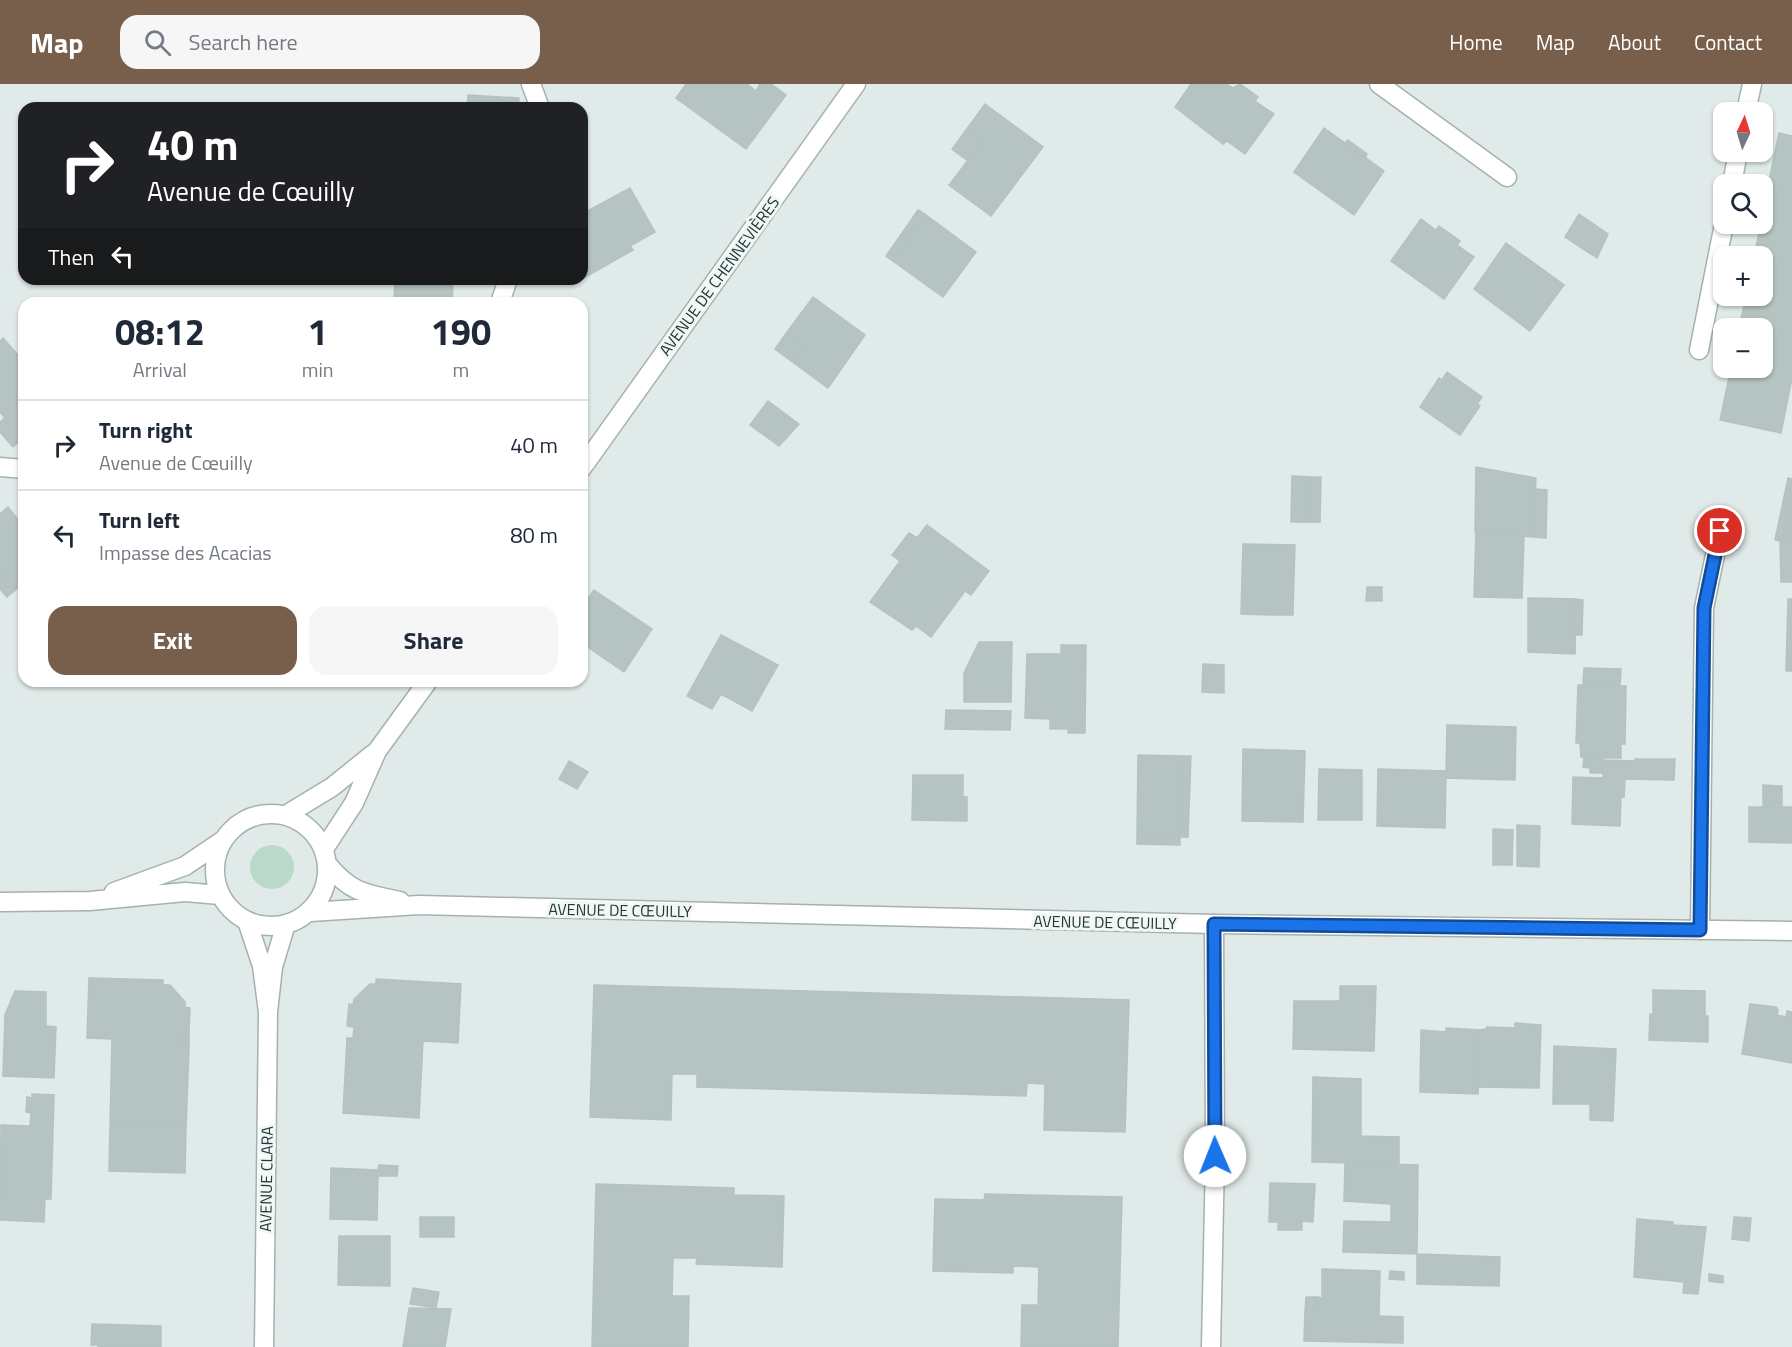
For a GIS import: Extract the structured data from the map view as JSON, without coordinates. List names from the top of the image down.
{
  "streets": {
    "street": ["AVENUE DE CHENNEVIÈRES", "AVENUE DE CŒUILLY", "AVENUE CLARA"]
  },
  "crossings": [
    ["AVENUE DE CŒUILLY", "AVENUE CLARA"]
  ],
  "north": "top",
  "page": {
    "header": "Map",
    "search": "Search here",
    "nav": [
      "Home",
      "Map",
      "About",
      "Contact"
    ],
    "map_buttons": ["+", "−"],
    "turn": ["40 m", "Avenue de Cœuilly"],
    "then": "Then",
    "eta": [
      "08:12",
      "Arrival",
      "1",
      "min",
      "190",
      "m"
    ],
    "list": [
      {
        "name": "Turn right",
        "note": "Avenue de Cœuilly",
        "value": "40 m"
      },
      {
        "name": "Turn left",
        "note": "Impasse des Acacias",
        "value": "80 m"
      }
    ],
    "buttons": ["Exit", "Share"]
  }
}
